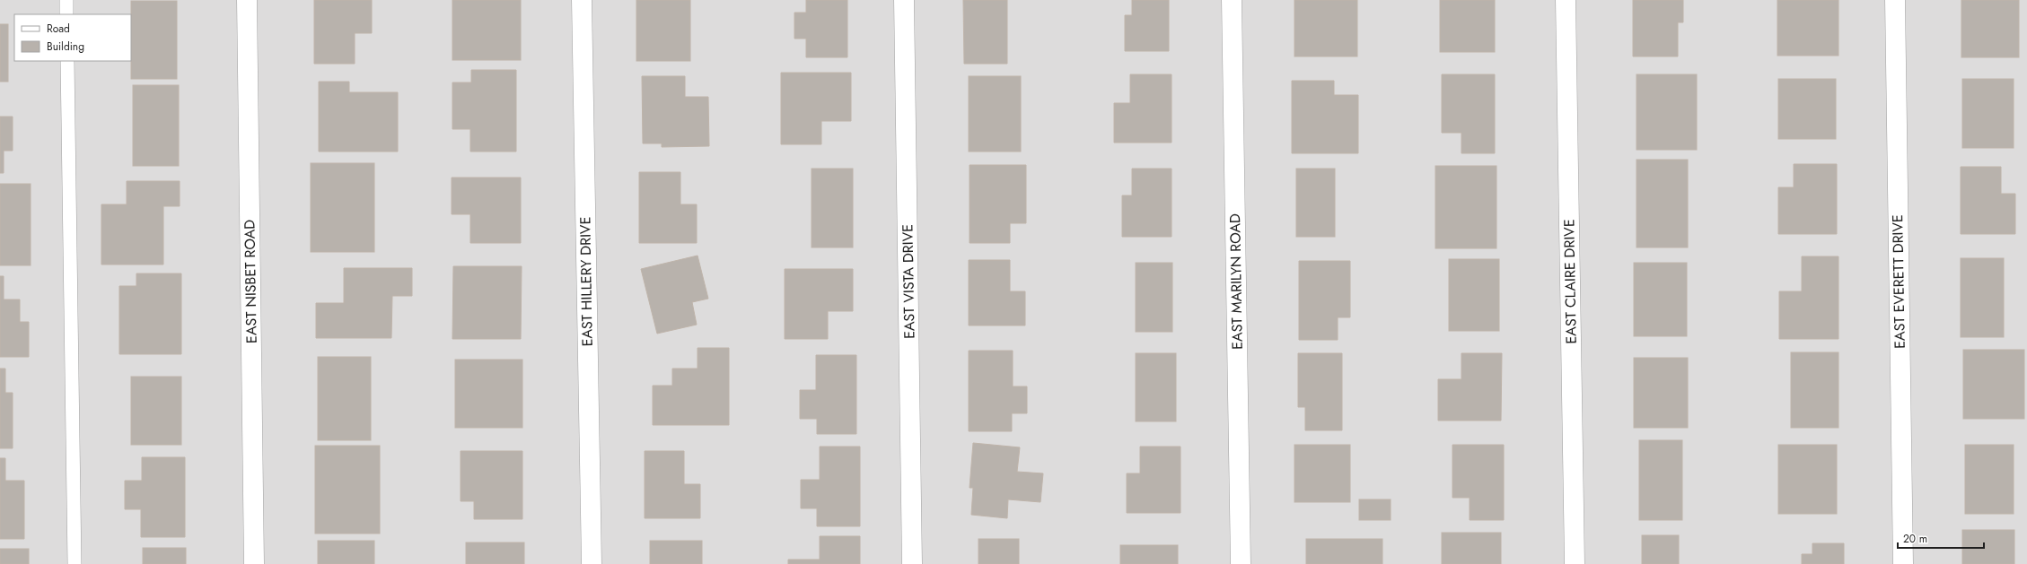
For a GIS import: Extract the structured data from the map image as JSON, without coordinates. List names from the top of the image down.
{
  "streets": {
    "street": [
      "EAST NISBET ROAD",
      "EAST HILLERY DRIVE",
      "EAST VISTA DRIVE",
      "EAST MARILYN ROAD",
      "EAST CLAIRE DRIVE",
      "EAST EVERETT DRIVE"
    ]
  },
  "legend": ["Road", "Building"],
  "scale_bar": "20 m"
}
